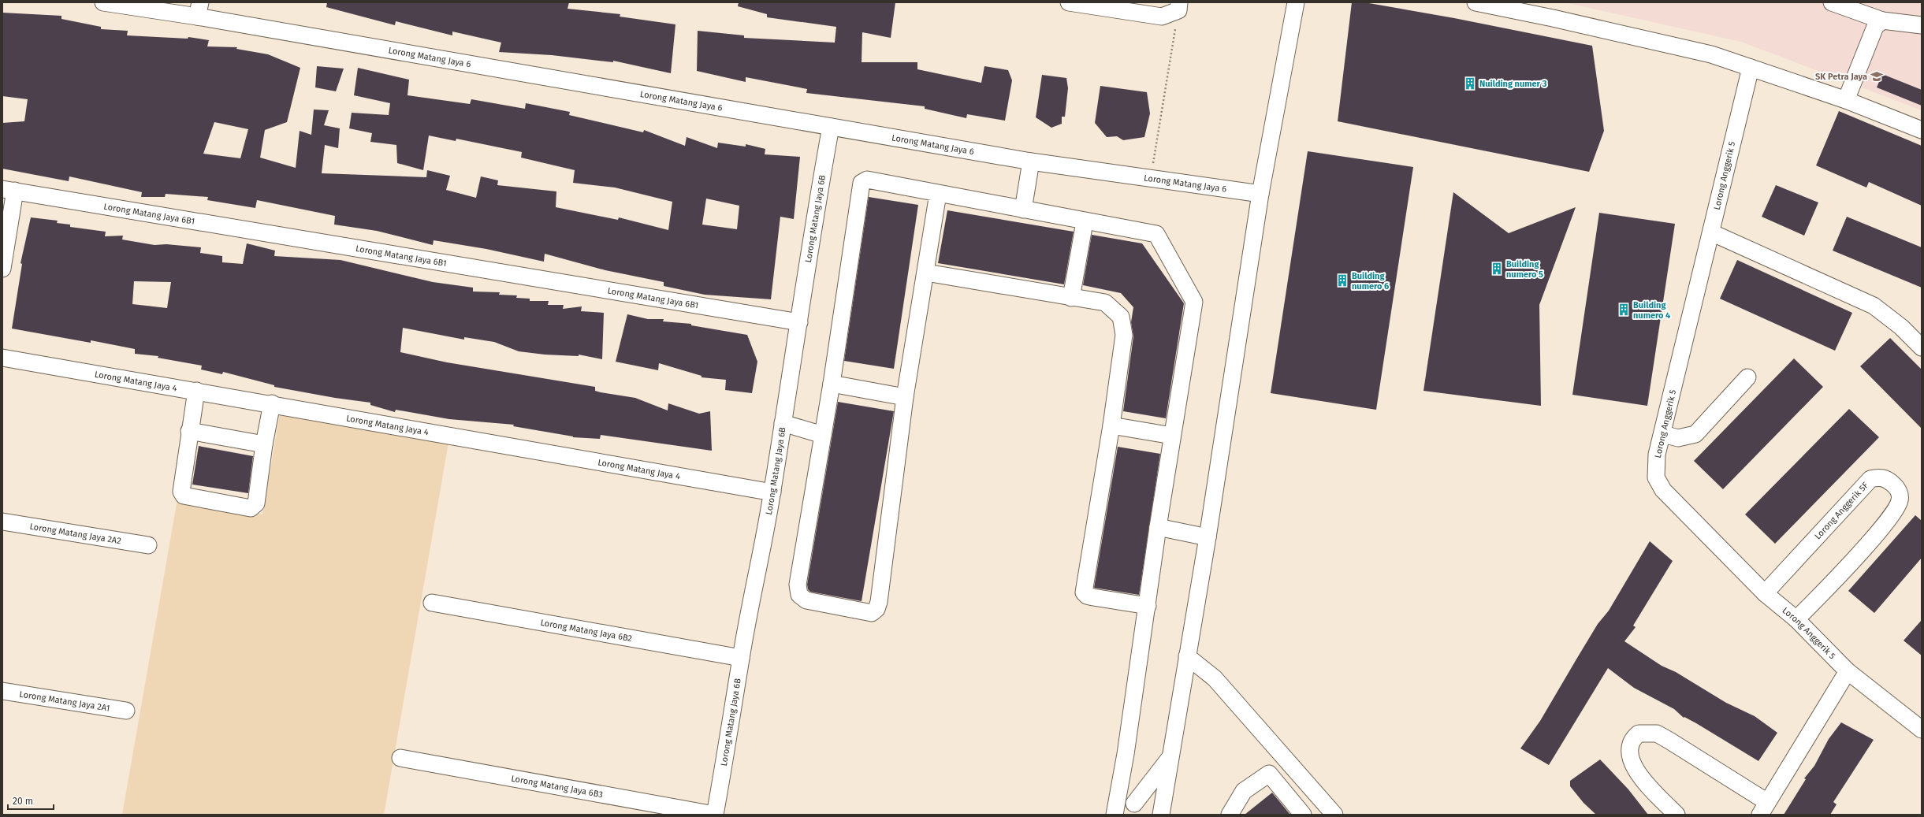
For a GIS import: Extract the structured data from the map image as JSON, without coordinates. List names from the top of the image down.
{
  "streets": {
    "street": [
      "Lorong Matang Jaya 6",
      "Lorong Anggerik 5",
      "Lorong Matang Jaya 6B1",
      "Lorong Matang Jaya 6B",
      "Lorong Matang Jaya 4",
      "Lorong Anggerik 5F",
      "Lorong Matang Jaya 2A2",
      "Lorong Matang Jaya 6B2",
      "Lorong Matang Jaya 2A1",
      "Lorong Matang Jaya 6B3"
    ]
  },
  "crossings": [
    ["Lorong Matang Jaya 6", "Lorong Matang Jaya 6B"],
    ["Lorong Anggerik 5", "Lorong Anggerik 5F"],
    ["Lorong Matang Jaya 6B1", "Lorong Matang Jaya 6B"],
    ["Lorong Matang Jaya 6B", "Lorong Matang Jaya 4"],
    ["Lorong Matang Jaya 6B", "Lorong Matang Jaya 6B2"],
    ["Lorong Matang Jaya 6B", "Lorong Matang Jaya 6B3"]
  ],
  "places": {
    "school or university": ["SK Petra Jaya"],
    "building": [
      "Nuilding numer 3",
      "Building numero 5",
      "Building numero 6",
      "Building numero 4"
    ]
  },
  "scale_bar": "20 m"
}
